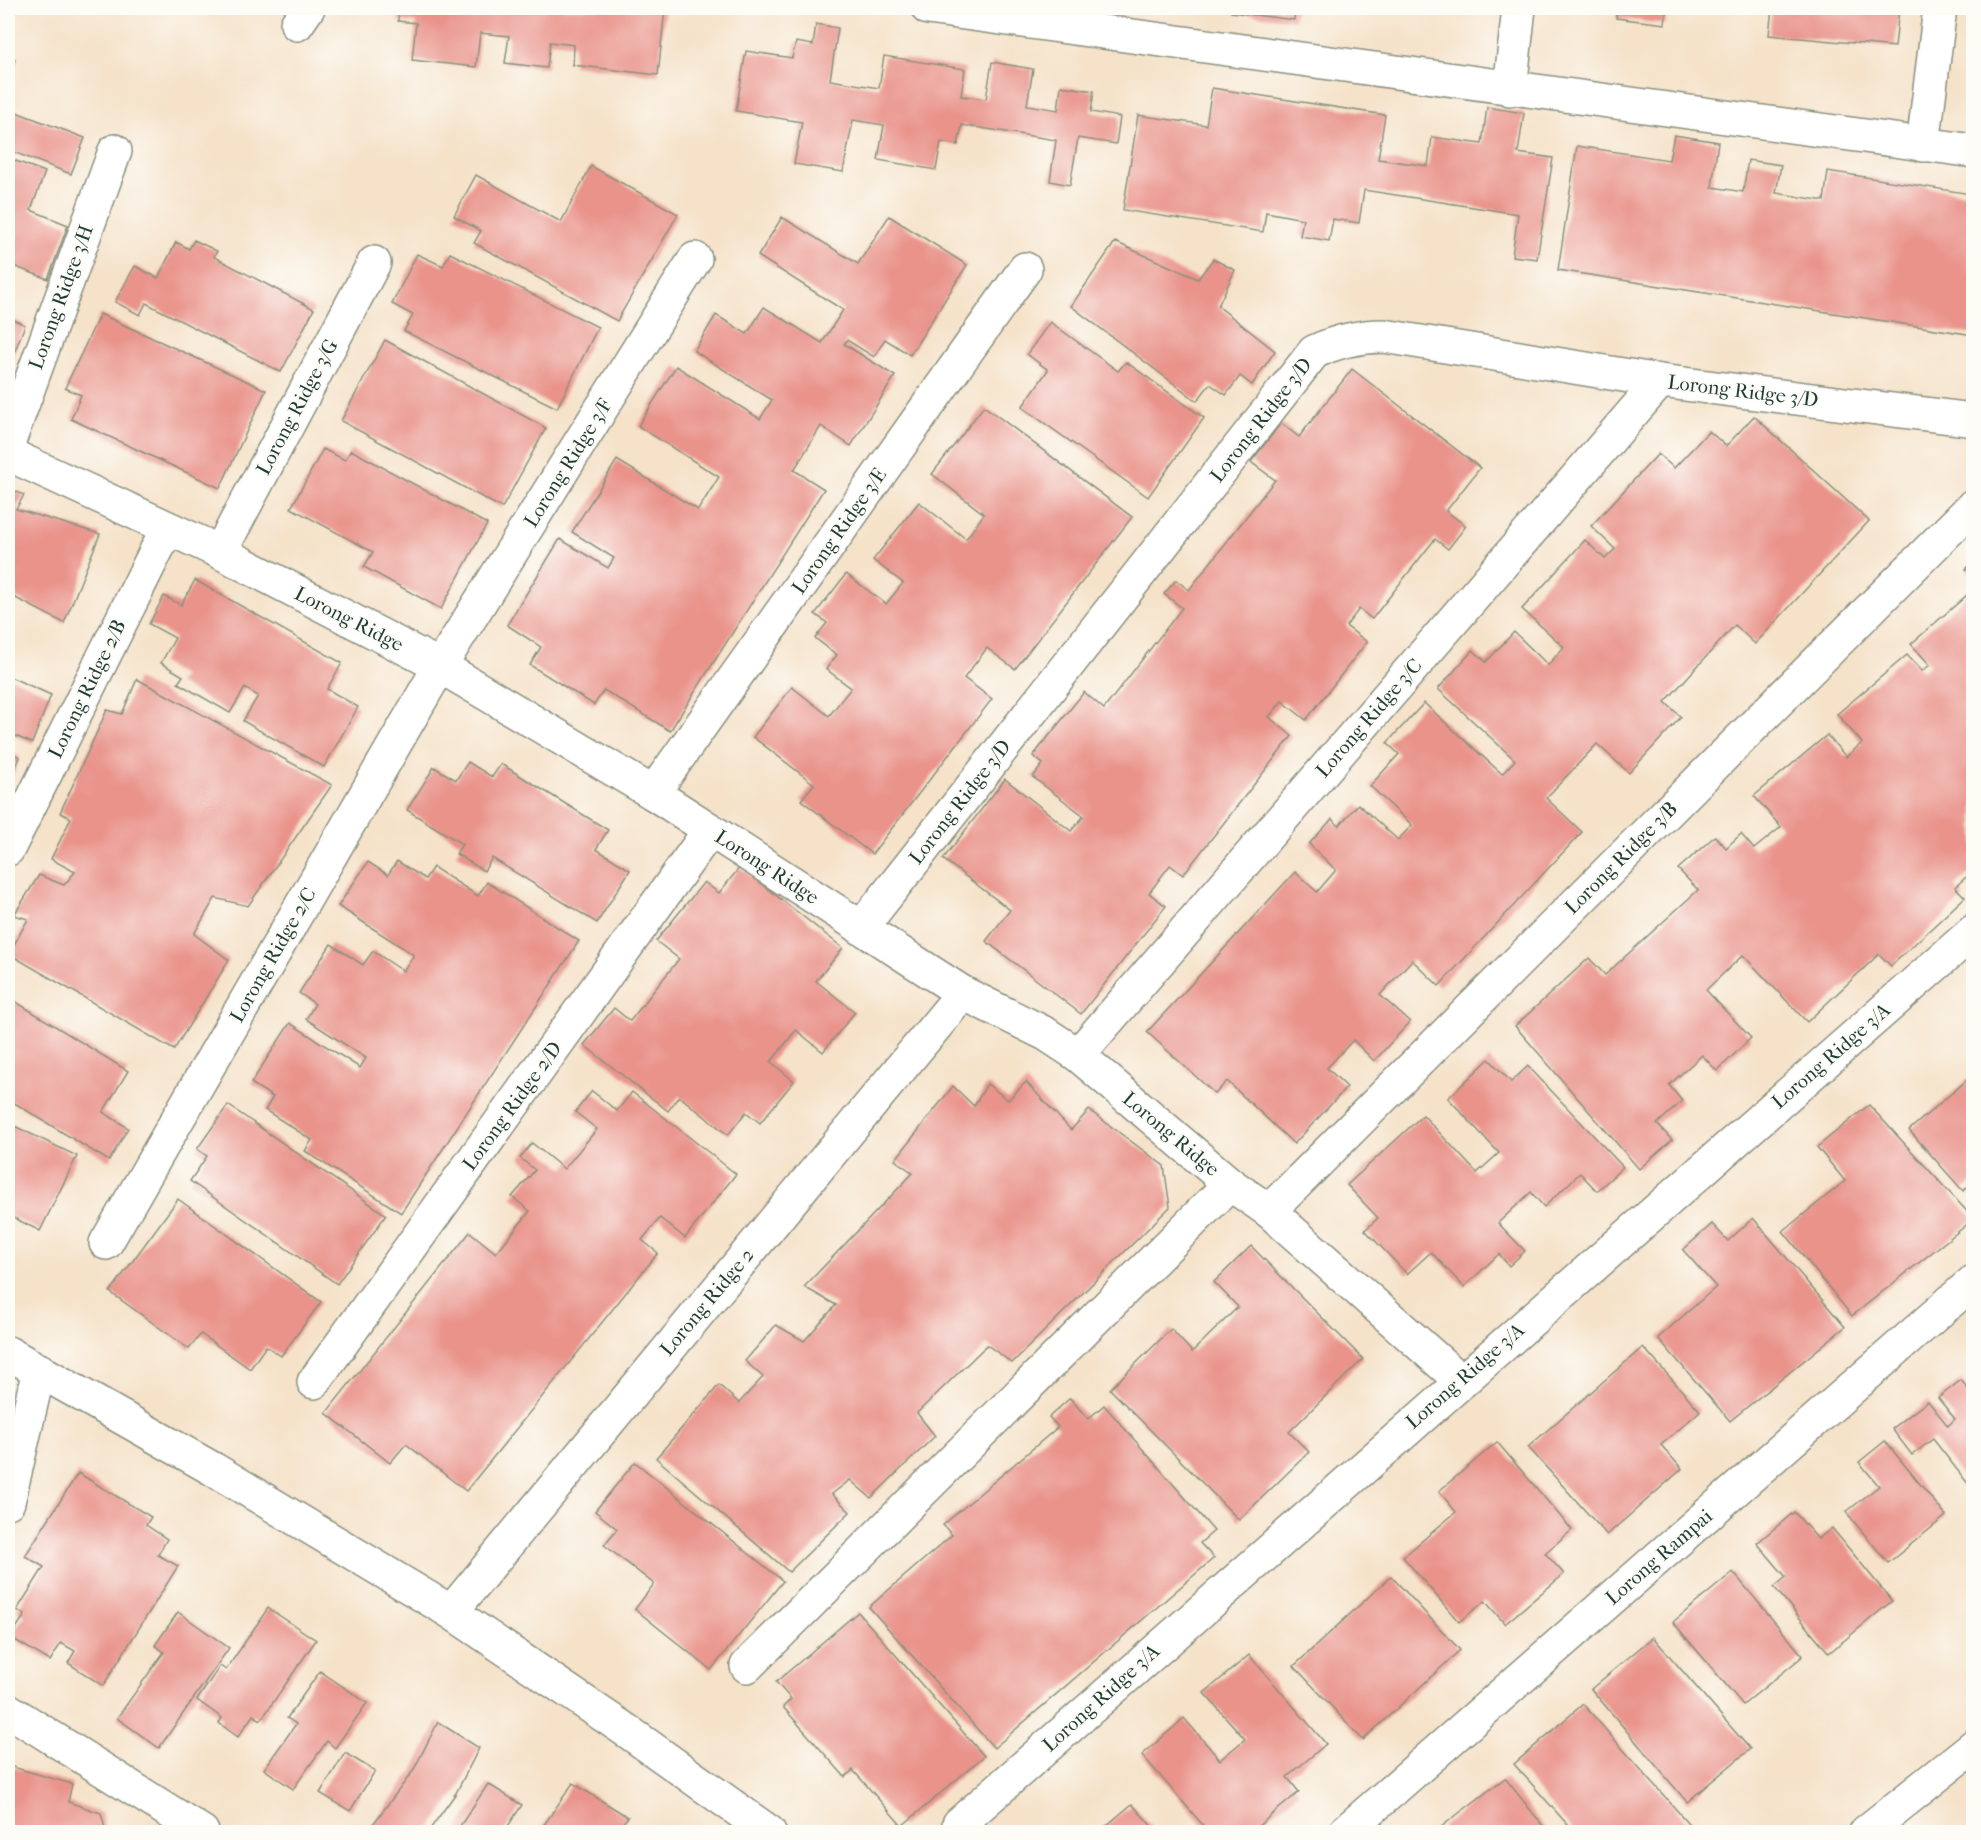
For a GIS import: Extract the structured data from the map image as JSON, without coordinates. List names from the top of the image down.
{
  "streets": {
    "main road": [
      "Lorong Ridge 3/H",
      "Lorong Ridge 3/D",
      "Lorong Ridge 3/G",
      "Lorong Ridge 3/F",
      "Lorong Ridge 3/E",
      "Lorong Ridge",
      "Lorong Ridge 2/B",
      "Lorong Ridge 3/C",
      "Lorong Ridge 3/B",
      "Lorong Ridge 2/C",
      "Lorong Ridge 3/A",
      "Lorong Ridge 2/D",
      "Lorong Ridge 2",
      "Lorong Rampai"
    ]
  },
  "crossings": [
    ["Lorong Ridge 3/D", "Lorong Ridge"],
    ["Lorong Ridge 3/D", "Lorong Ridge 3/C"],
    ["Lorong Ridge 3/G", "Lorong Ridge"],
    ["Lorong Ridge 3/F", "Lorong Ridge"],
    ["Lorong Ridge 3/F", "Lorong Ridge 2/C"],
    ["Lorong Ridge 3/E", "Lorong Ridge"],
    ["Lorong Ridge", "Lorong Ridge 2/B"],
    ["Lorong Ridge", "Lorong Ridge 3/C"],
    ["Lorong Ridge", "Lorong Ridge 3/B"],
    ["Lorong Ridge", "Lorong Ridge 2/C"],
    ["Lorong Ridge", "Lorong Ridge 3/A"],
    ["Lorong Ridge", "Lorong Ridge 2/D"],
    ["Lorong Ridge", "Lorong Ridge 2"]
  ]
}
